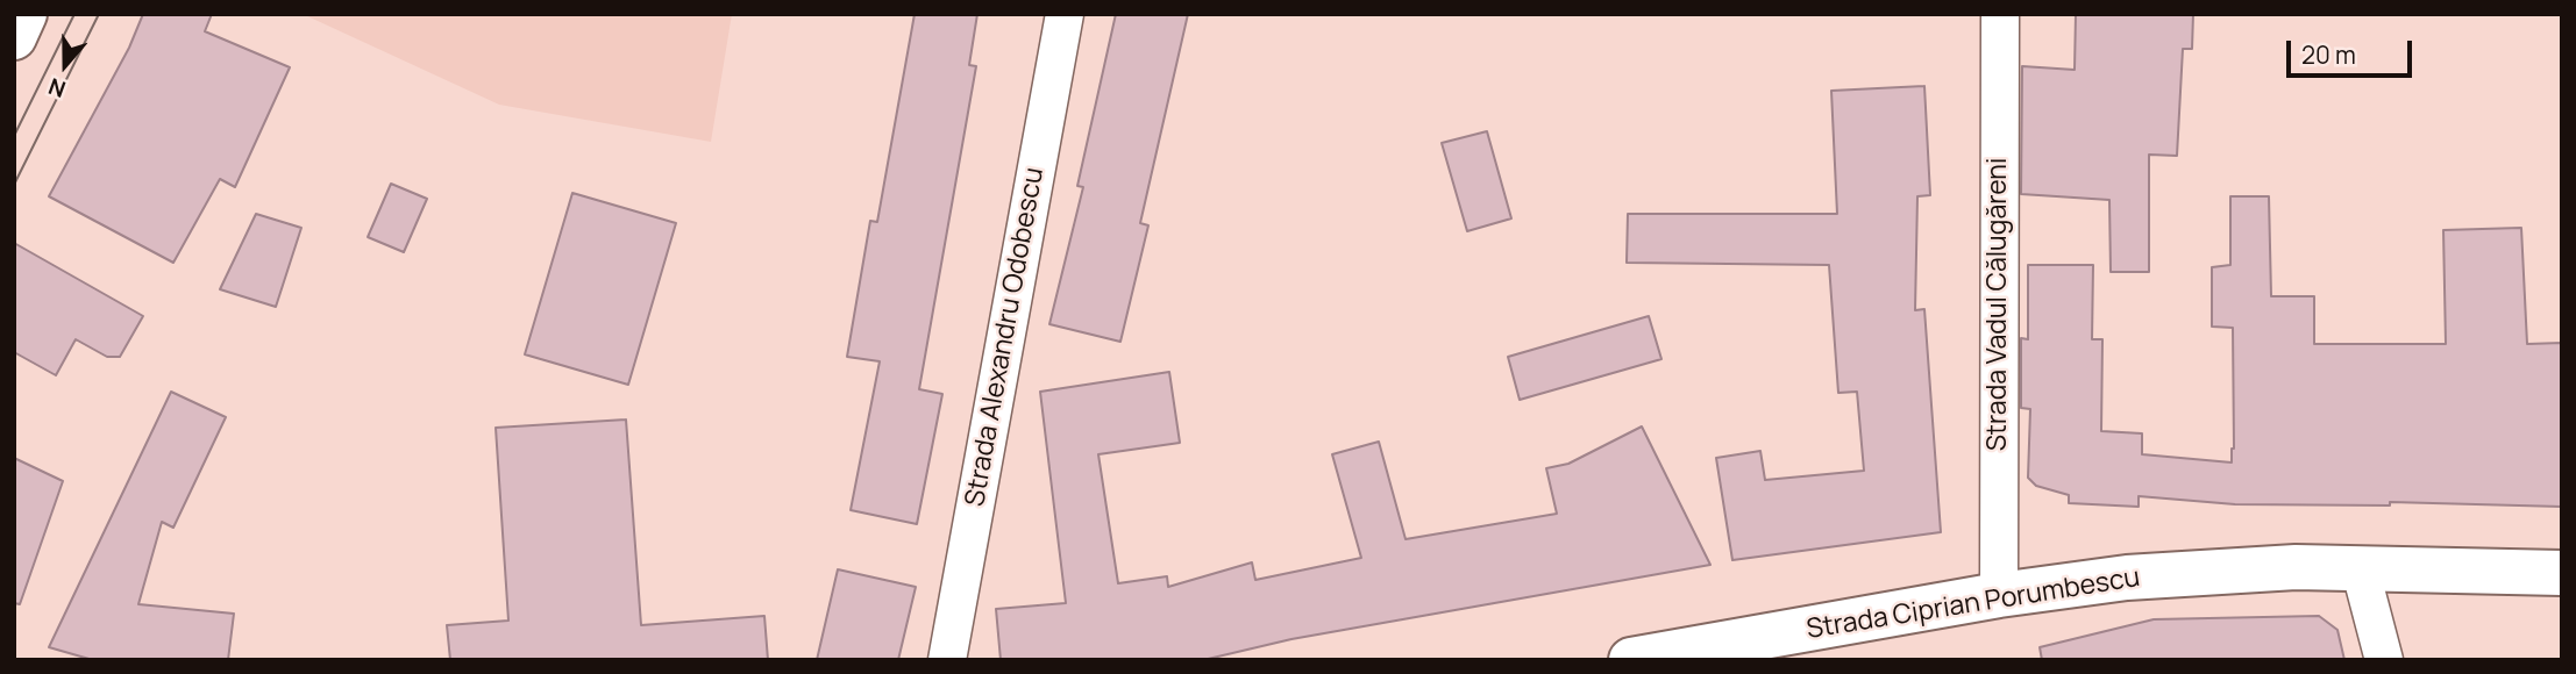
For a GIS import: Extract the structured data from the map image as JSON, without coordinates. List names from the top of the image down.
{
  "streets": {
    "street": ["Strada Vadul Călugăreni", "Strada Alexandru Odobescu", "Strada Ciprian Porumbescu"]
  },
  "crossings": [
    ["Strada Vadul Călugăreni", "Strada Ciprian Porumbescu"]
  ],
  "scale_bar": "20 m",
  "north": "bottom"
}
